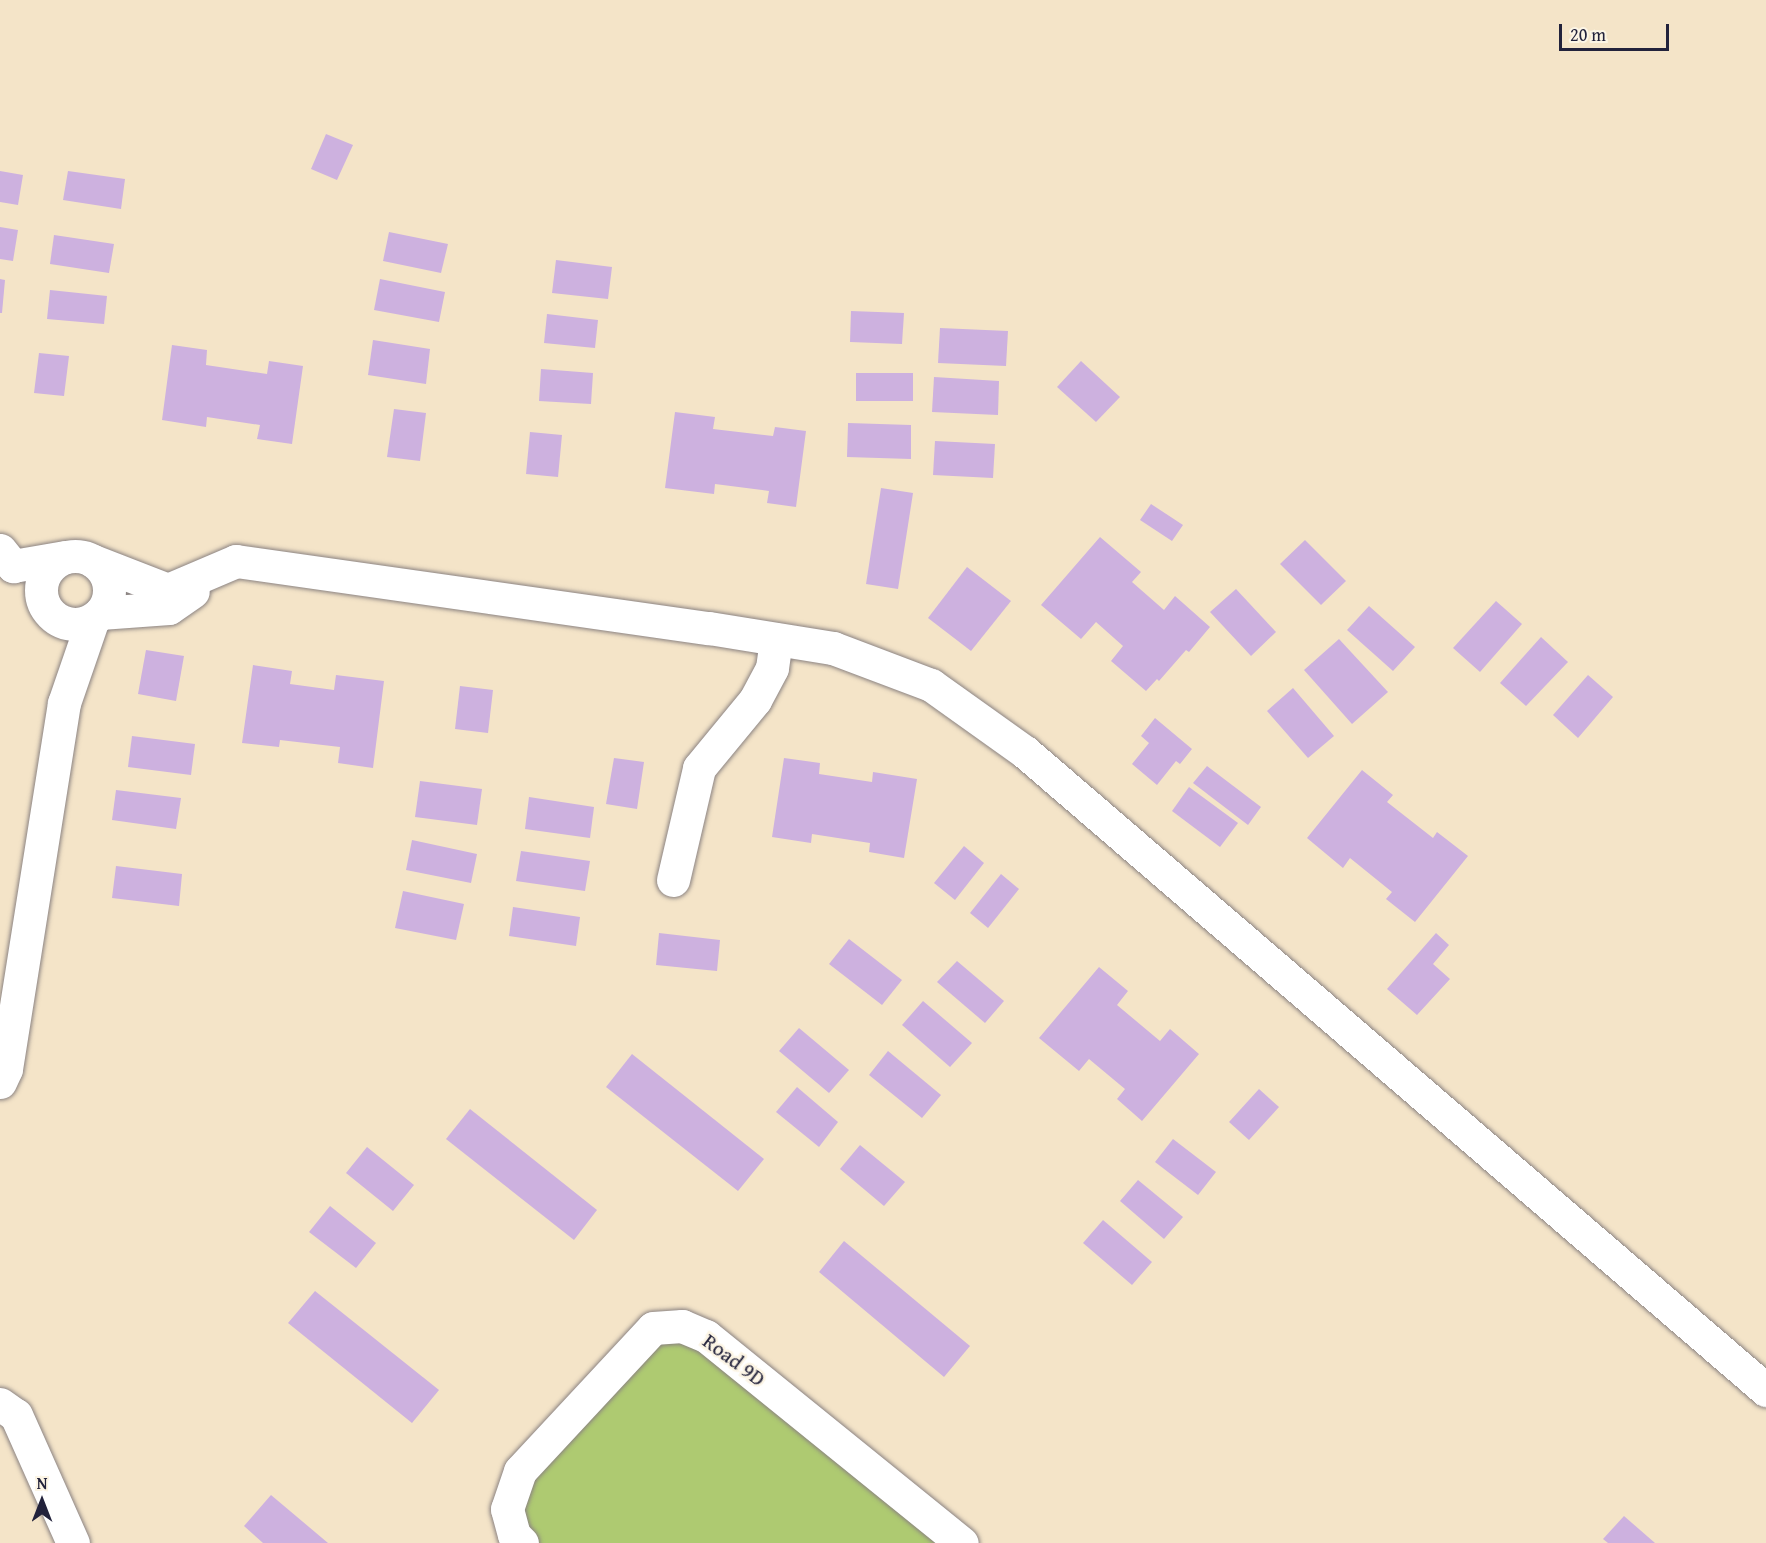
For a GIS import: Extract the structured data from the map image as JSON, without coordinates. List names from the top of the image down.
{
  "streets": {
    "street": ["Road 9D"]
  },
  "scale_bar": "20 m",
  "north": "top"
}
